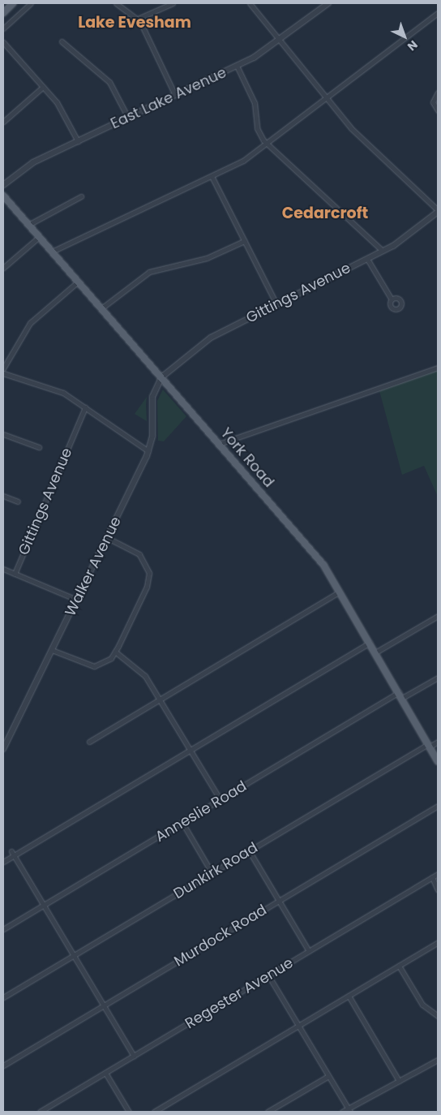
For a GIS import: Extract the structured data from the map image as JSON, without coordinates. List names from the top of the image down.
{
  "streets": {
    "main road": ["York Road"],
    "street": [
      "East Lake Avenue",
      "Gittings Avenue",
      "Walker Avenue",
      "Anneslie Road",
      "Dunkirk Road",
      "Murdock Road",
      "Regester Avenue"
    ]
  },
  "crossings": [
    ["Gittings Avenue", "York Road"],
    ["Gittings Avenue", "Walker Avenue"],
    ["York Road", "Walker Avenue"],
    ["York Road", "Anneslie Road"],
    ["York Road", "Dunkirk Road"]
  ],
  "districts": ["Lake Evesham", "Cedarcroft"],
  "north": "bottom right"
}
